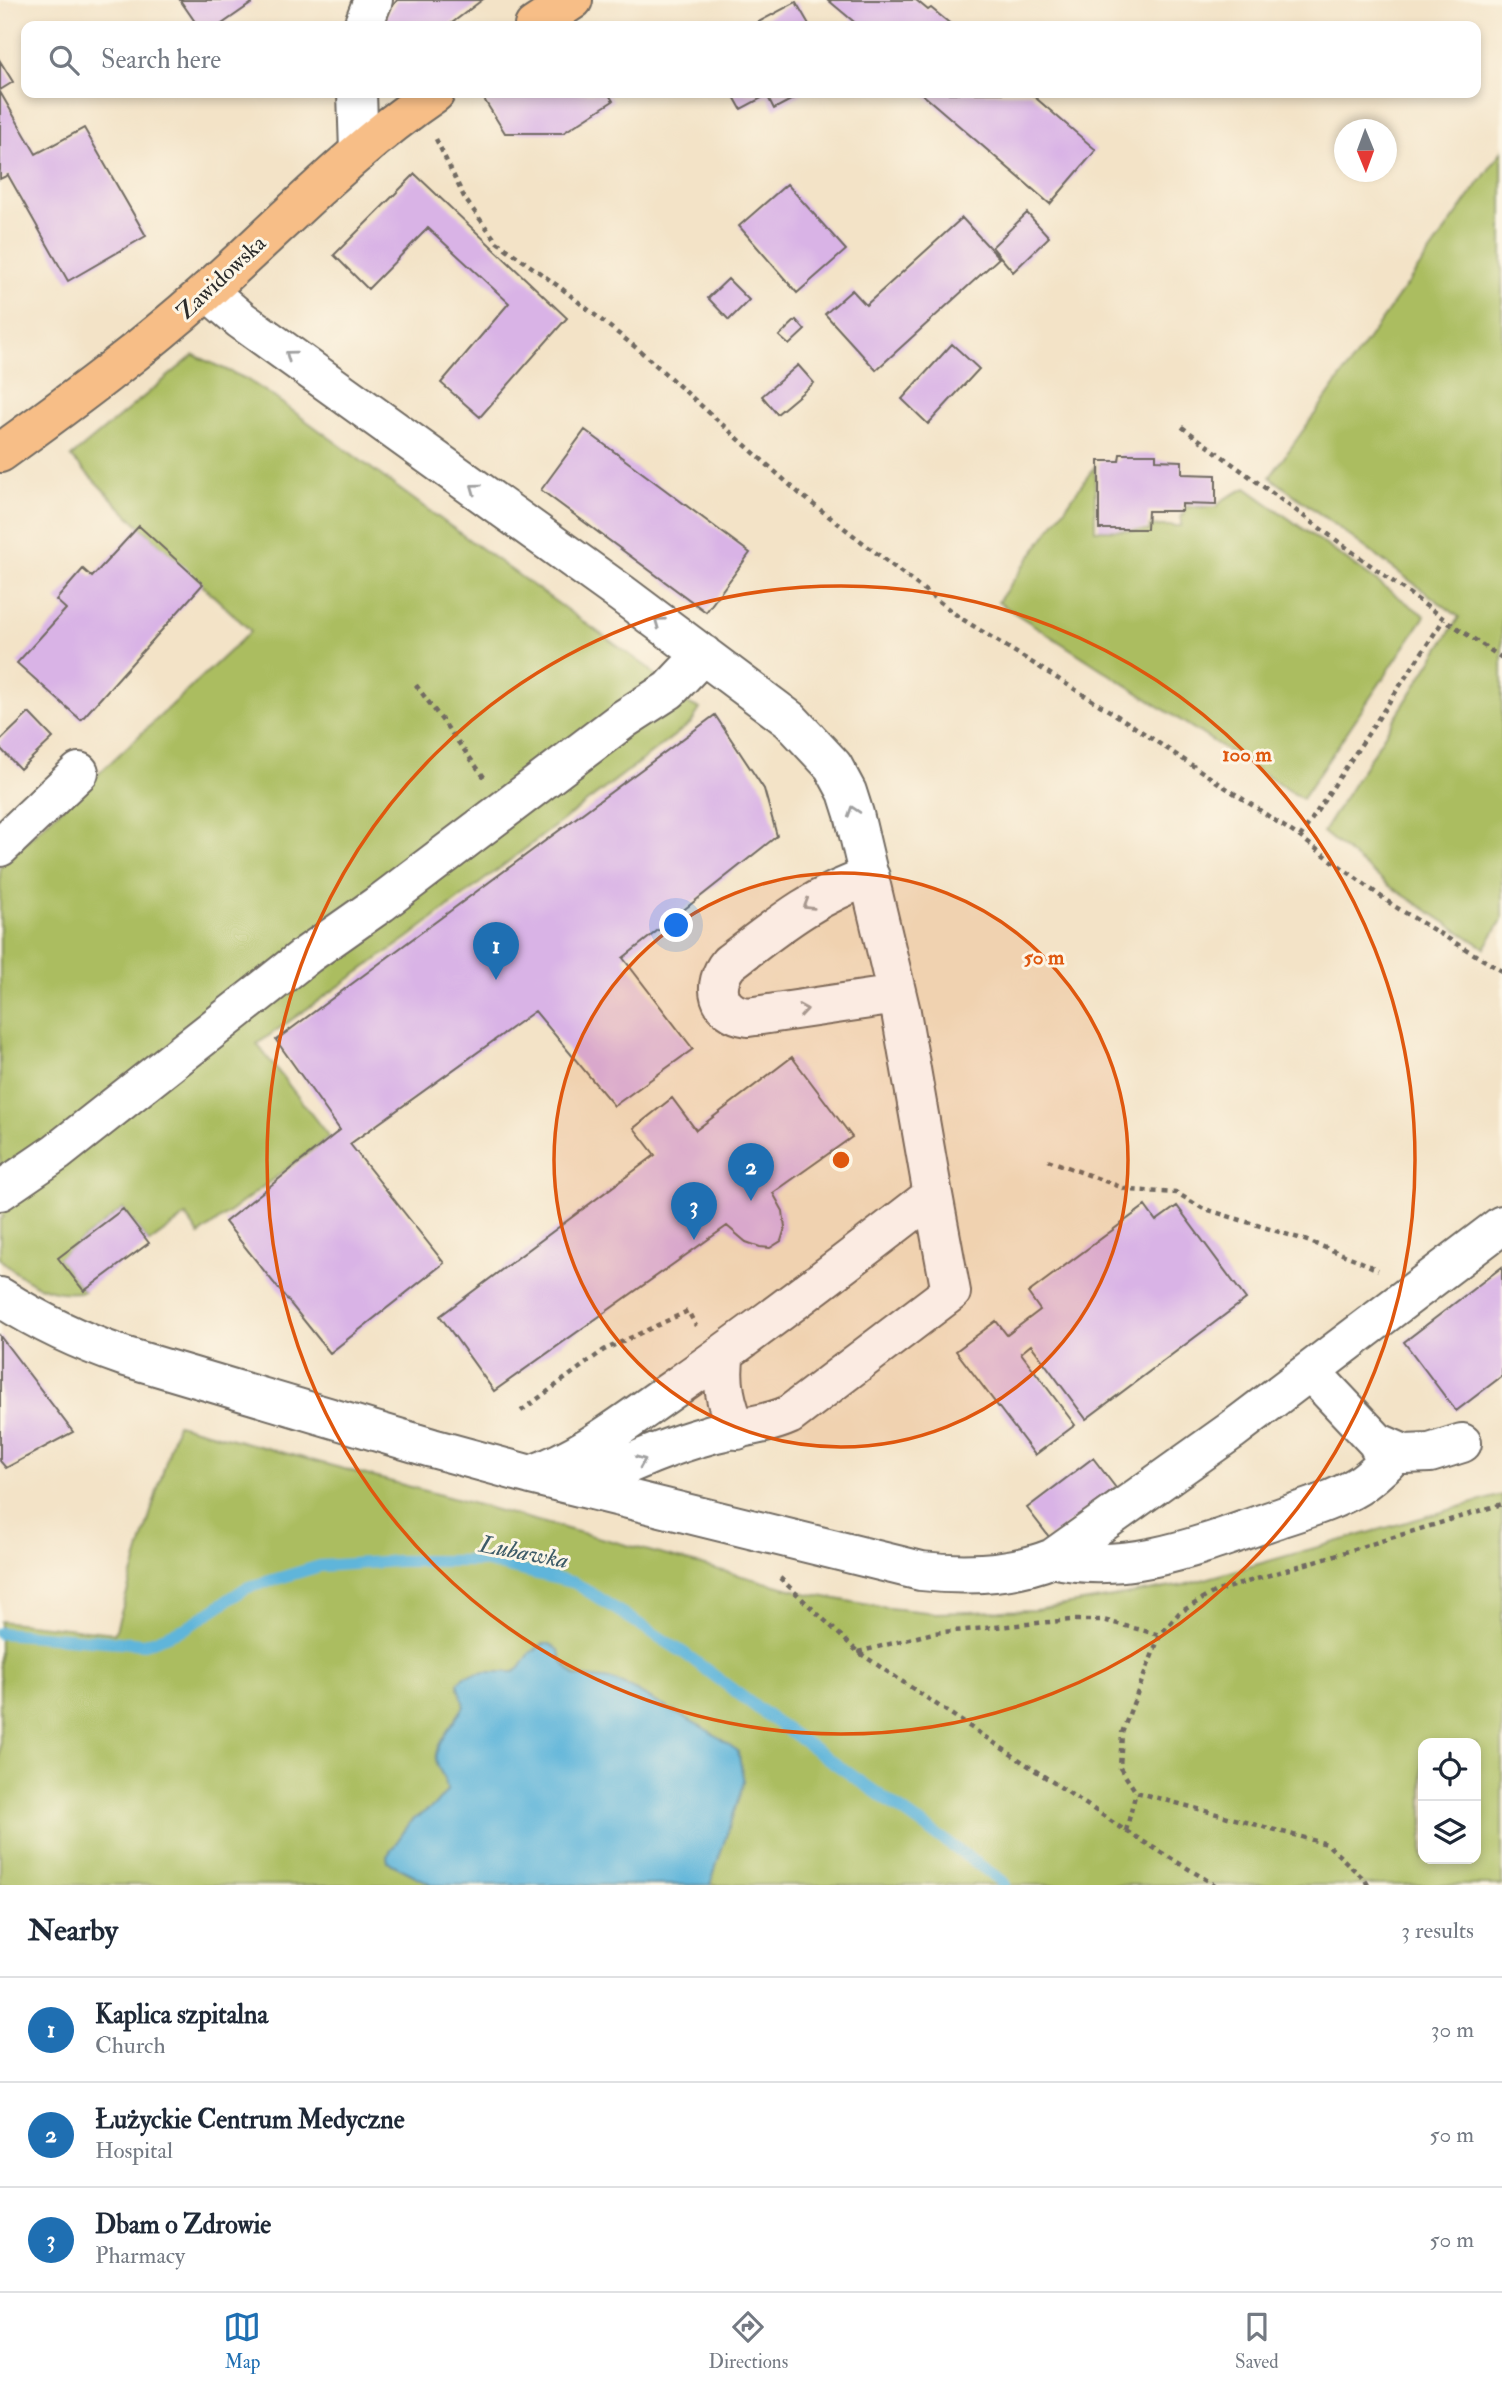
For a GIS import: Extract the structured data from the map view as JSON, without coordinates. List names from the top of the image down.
{
  "streets": {
    "main road": ["Zawidowska"]
  },
  "water": ["Lubawka"],
  "north": "bottom",
  "page": {
    "search": "Search here",
    "pins": ["1", "2", "3"],
    "heading": ["Nearby", "3 results"],
    "list": [
      {
        "mark": "1",
        "name": "Kaplica szpitalna",
        "note": "Church",
        "value": "30 m"
      },
      {
        "mark": "2",
        "name": "Łużyckie Centrum Medyczne",
        "note": "Hospital",
        "value": "50 m"
      },
      {
        "mark": "3",
        "name": "Dbam o Zdrowie",
        "note": "Pharmacy",
        "value": "50 m"
      }
    ],
    "nav": ["Map", "Directions", "Saved"]
  },
  "rings": ["100 m", "50 m"]
}
